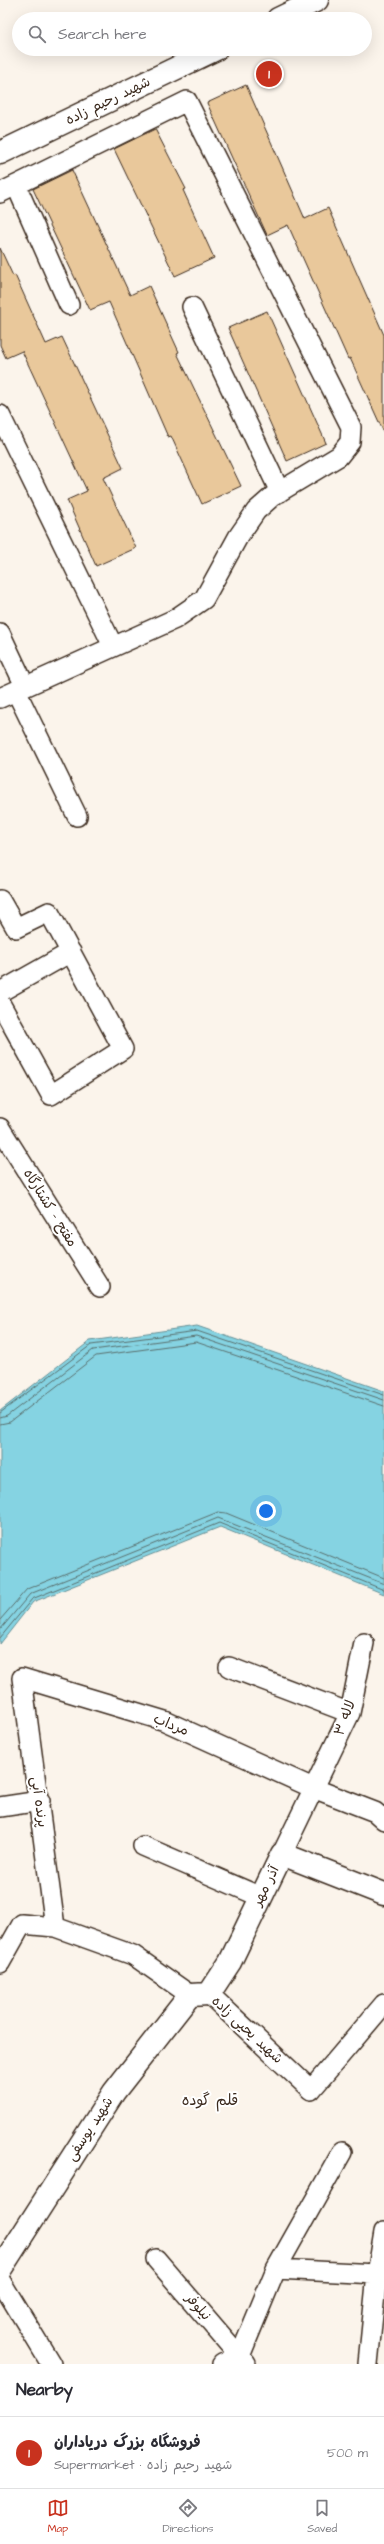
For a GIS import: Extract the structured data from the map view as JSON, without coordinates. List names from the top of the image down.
{
  "streets": {
    "street": [
      "شهید رحیم زاده",
      "مفتح - کشتارگاه",
      "لاله ۳",
      "مرداب",
      "پرنده آبی",
      "آذر مهر",
      "شهید یحیی زاده",
      "شهید یوسفی",
      "نیلوفر"
    ]
  },
  "crossings": [
    ["لاله ۳", "مرداب"],
    ["لاله ۳", "آذر مهر"],
    ["مرداب", "پرنده آبی"],
    ["پرنده آبی", "شهید یحیی زاده"],
    ["آذر مهر", "شهید یحیی زاده"],
    ["آذر مهر", "شهید یوسفی"],
    ["شهید یحیی زاده", "شهید یوسفی"]
  ],
  "districts": ["قلم گوده"],
  "page": {
    "search": "Search here",
    "pins": "1",
    "heading": "Nearby",
    "list": [
      {
        "mark": "1",
        "name": "فروشگاه بزرگ دریاداران",
        "note": "Supermarket · شهید رحیم زاده",
        "value": "500 m"
      }
    ],
    "nav": ["Map", "Directions", "Saved"]
  }
}
